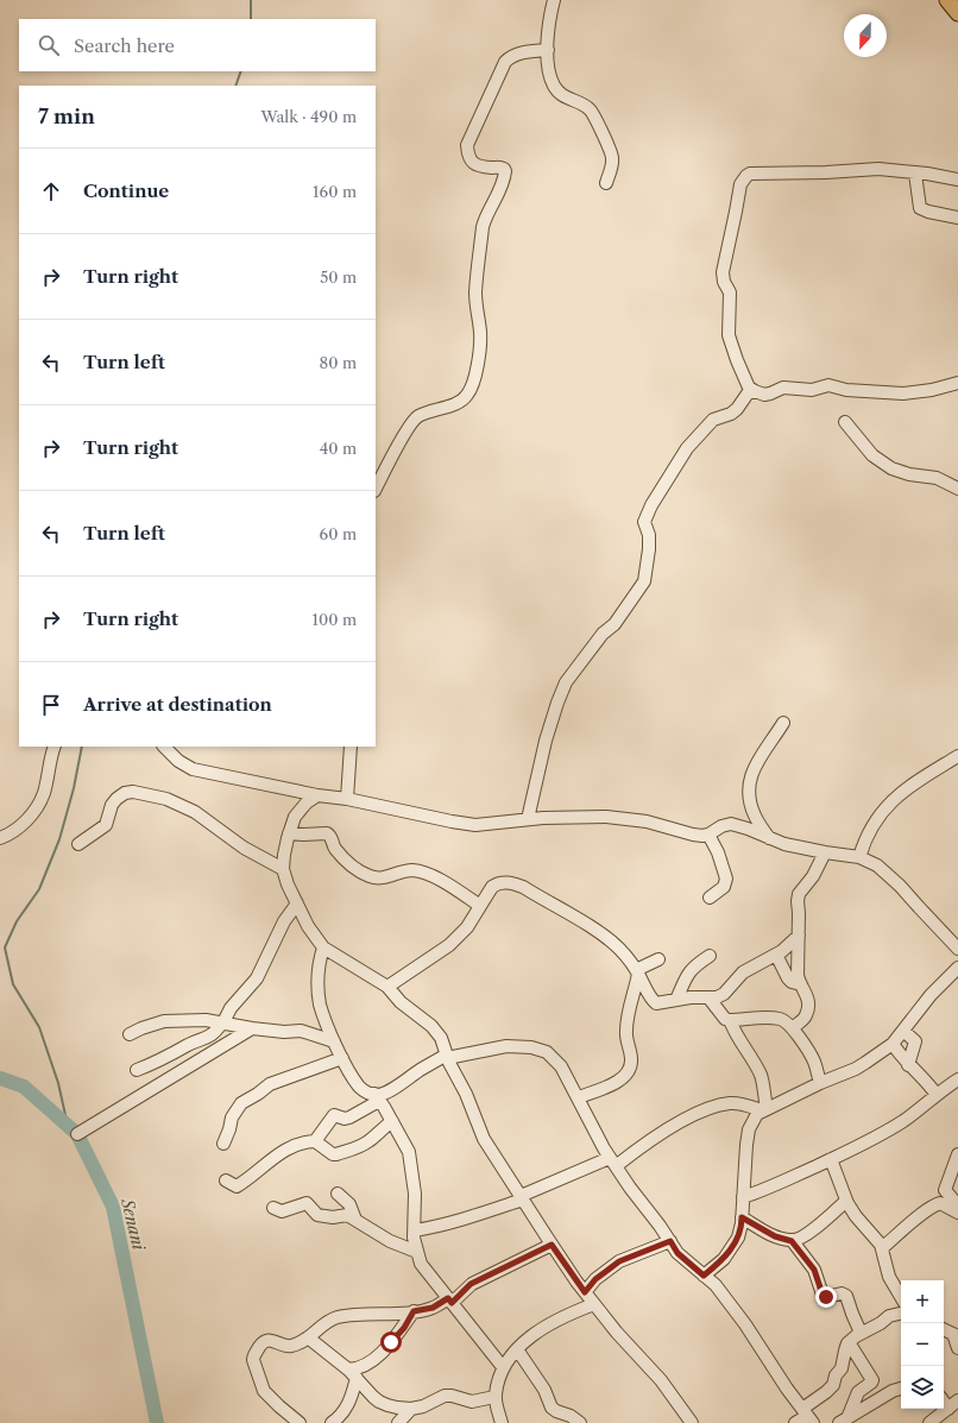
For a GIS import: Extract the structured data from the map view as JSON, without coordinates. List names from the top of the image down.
{
  "water": ["Senani"],
  "north": "bottom",
  "page": {
    "search": "Search here",
    "heading": ["7 min", "Walk · 490 m"],
    "list": [
      ["Continue", "160 m"],
      ["Turn right", "50 m"],
      ["Turn left", "80 m"],
      ["Turn right", "40 m"],
      ["Turn left", "60 m"],
      ["Turn right", "100 m"],
      "Arrive at destination"
    ],
    "map_buttons": ["+", "−"]
  }
}
